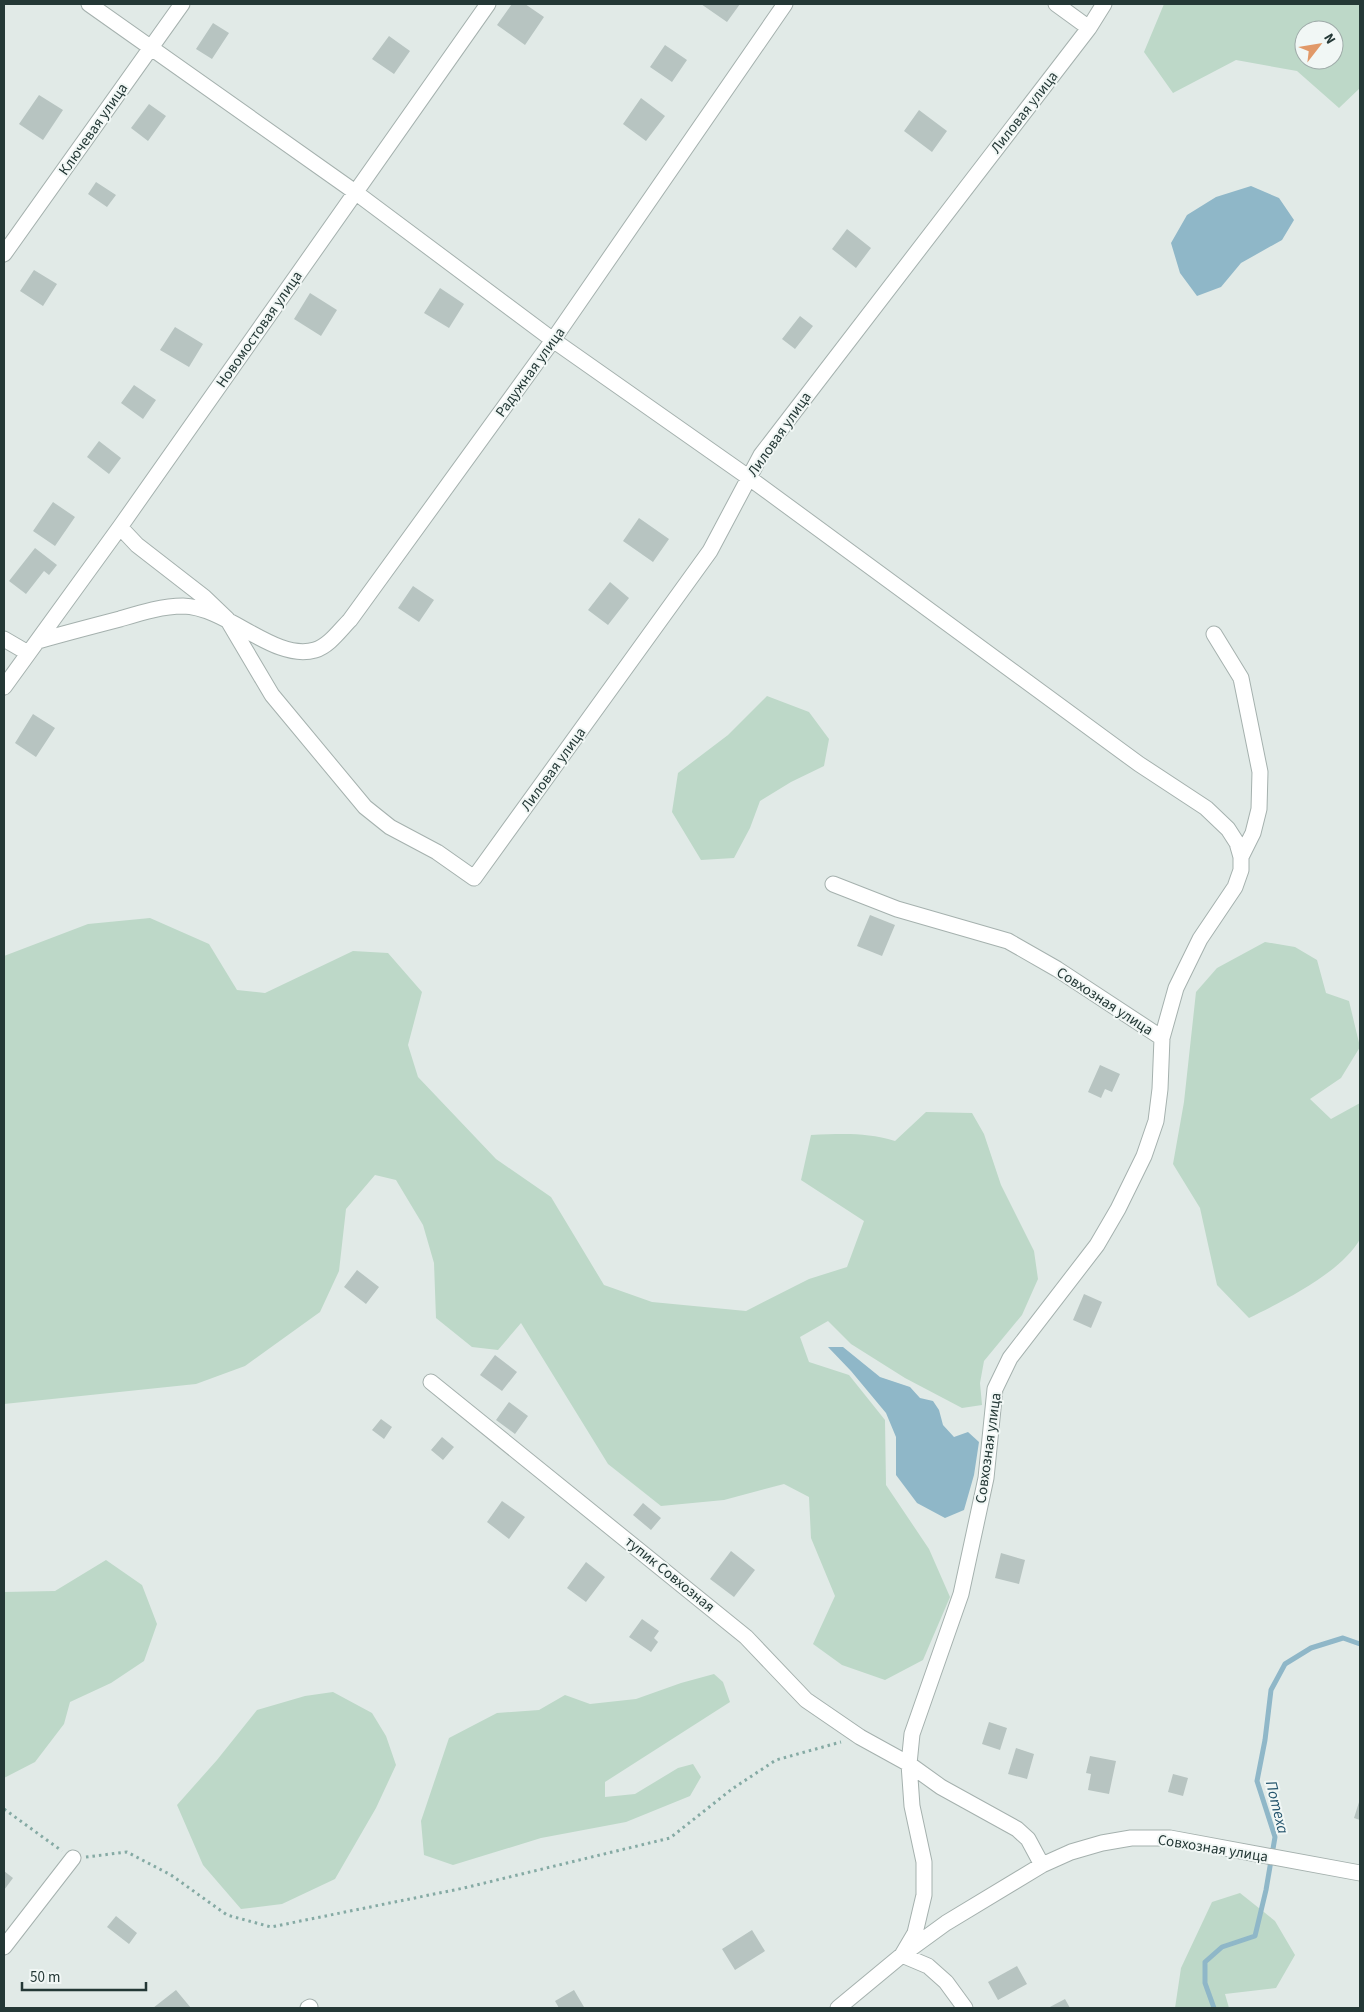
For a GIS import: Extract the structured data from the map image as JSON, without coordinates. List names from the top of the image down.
{
  "streets": {
    "street": [
      "Лиловая улица",
      "Ключевая улица",
      "Новомостовая улица",
      "Радужная улица",
      "Совхозная улица",
      "тупик Совхозная"
    ]
  },
  "crossings": [
    ["Лиловая улица", "Радужная улица"],
    ["Совхозная улица", "тупик Совхозная"]
  ],
  "water": ["Потеха"],
  "scale_bar": "50 m",
  "north": "top right"
}
